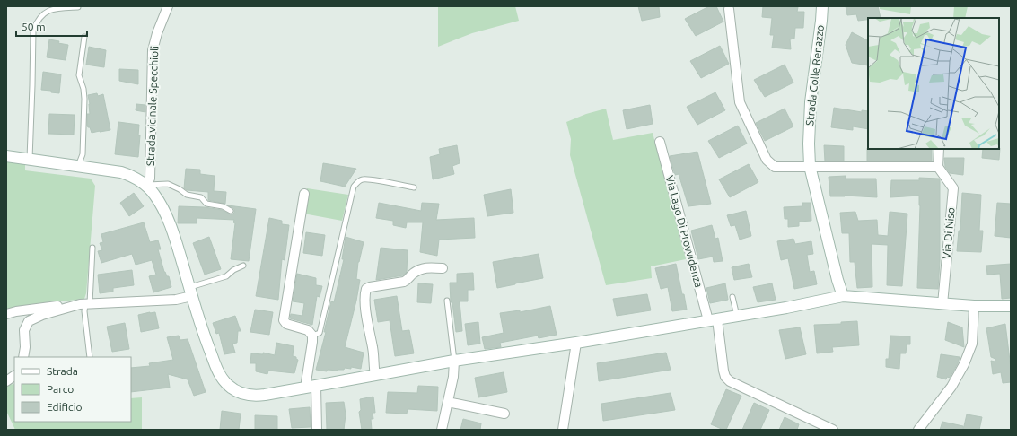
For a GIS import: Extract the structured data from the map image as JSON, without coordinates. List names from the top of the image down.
{
  "streets": {
    "street": [
      "Strada Colle Renazzo",
      "Strada vicinale Specchioli",
      "Via Lago Di Provvidenza",
      "Via Di Niso"
    ]
  },
  "legend": ["Strada", "Parco", "Edificio"],
  "scale_bar": "50 m"
}
